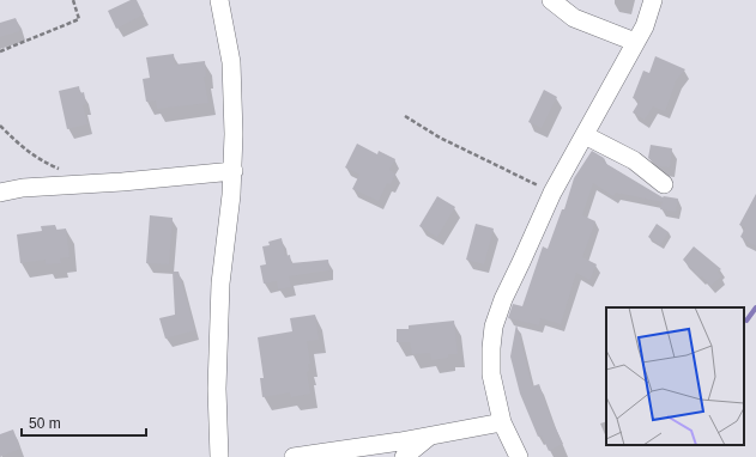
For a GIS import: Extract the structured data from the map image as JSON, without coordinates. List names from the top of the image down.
{
  "scale_bar": "50 m"
}
